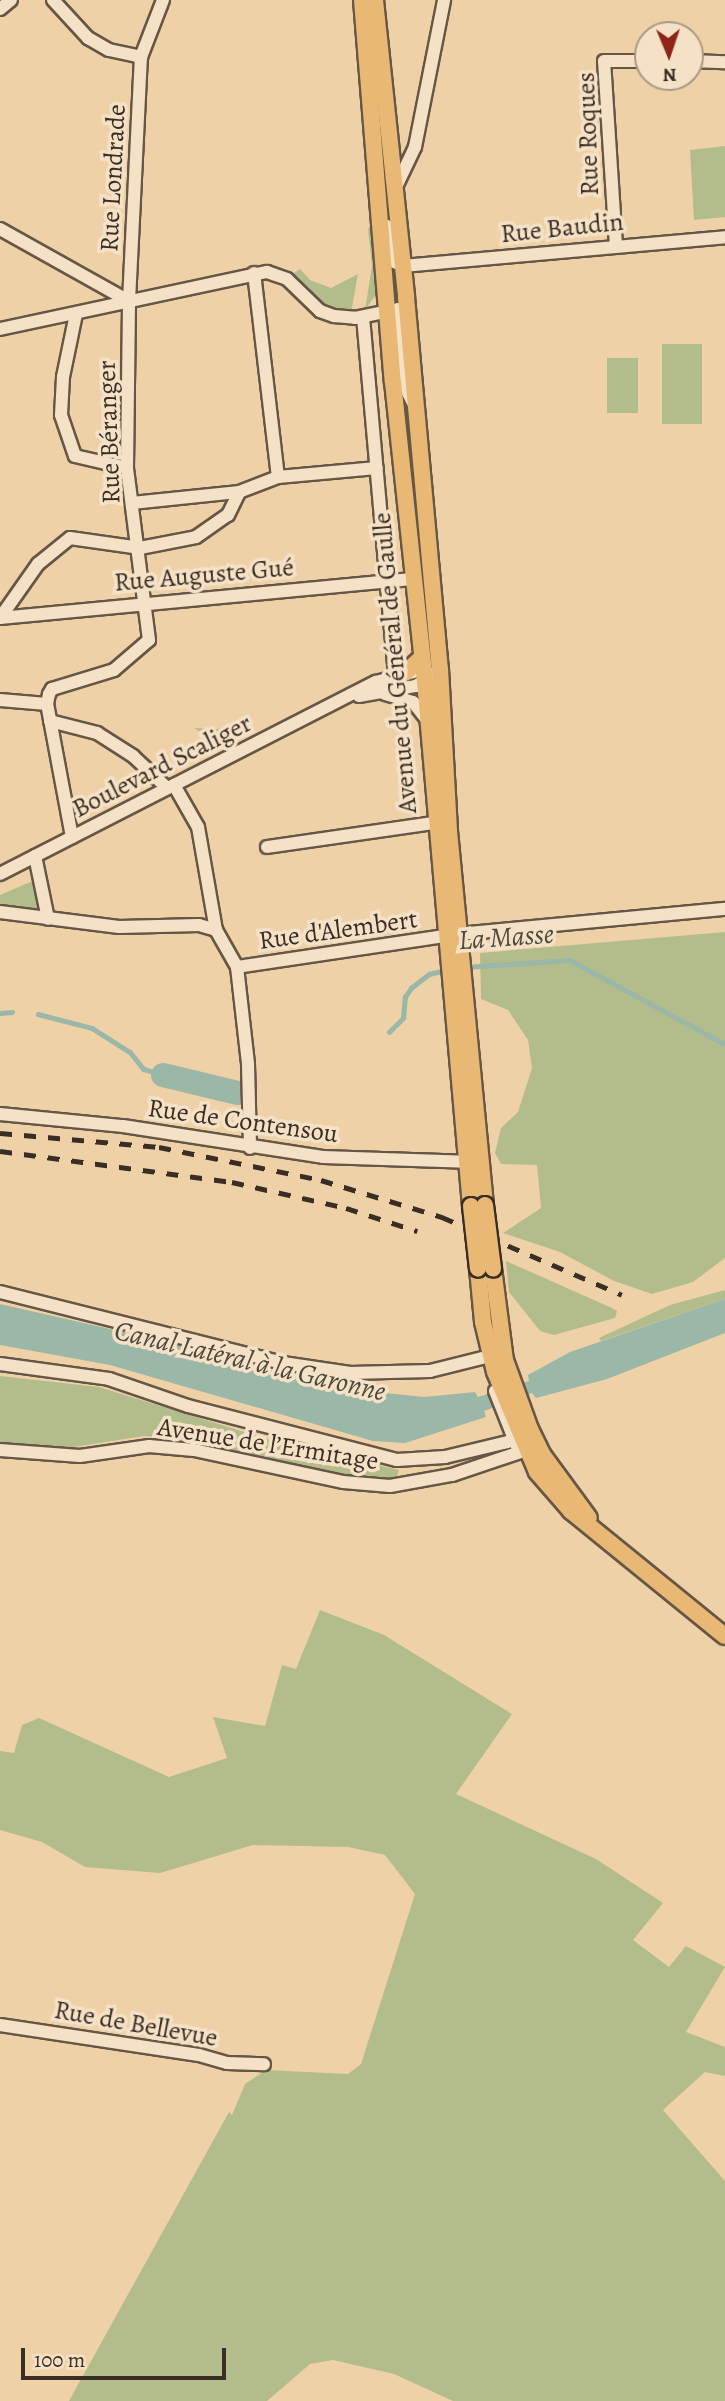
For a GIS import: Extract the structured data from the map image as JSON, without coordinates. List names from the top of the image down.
{
  "streets": {
    "main road": ["Avenue du Général de Gaulle"],
    "street": [
      "Rue Roques",
      "Rue Londrade",
      "Rue Baudin",
      "Rue Béranger",
      "Rue Auguste Gué",
      "Boulevard Scaliger",
      "Rue d'Alembert",
      "Rue de Contensou",
      "Avenue de l’Ermitage",
      "Rue de Bellevue"
    ]
  },
  "crossings": [
    ["Rue Roques", "Rue Baudin"],
    ["Rue Londrade", "Rue Béranger"],
    ["Rue Béranger", "Rue Auguste Gué"],
    ["Rue Auguste Gué", "Avenue du Général de Gaulle"],
    ["Avenue du Général de Gaulle", "Boulevard Scaliger"],
    ["Avenue du Général de Gaulle", "Rue d'Alembert"],
    ["Avenue du Général de Gaulle", "Rue de Contensou"]
  ],
  "water": ["La Masse", "Canal Latéral à la Garonne"],
  "scale_bar": "100 m",
  "north": "bottom"
}
